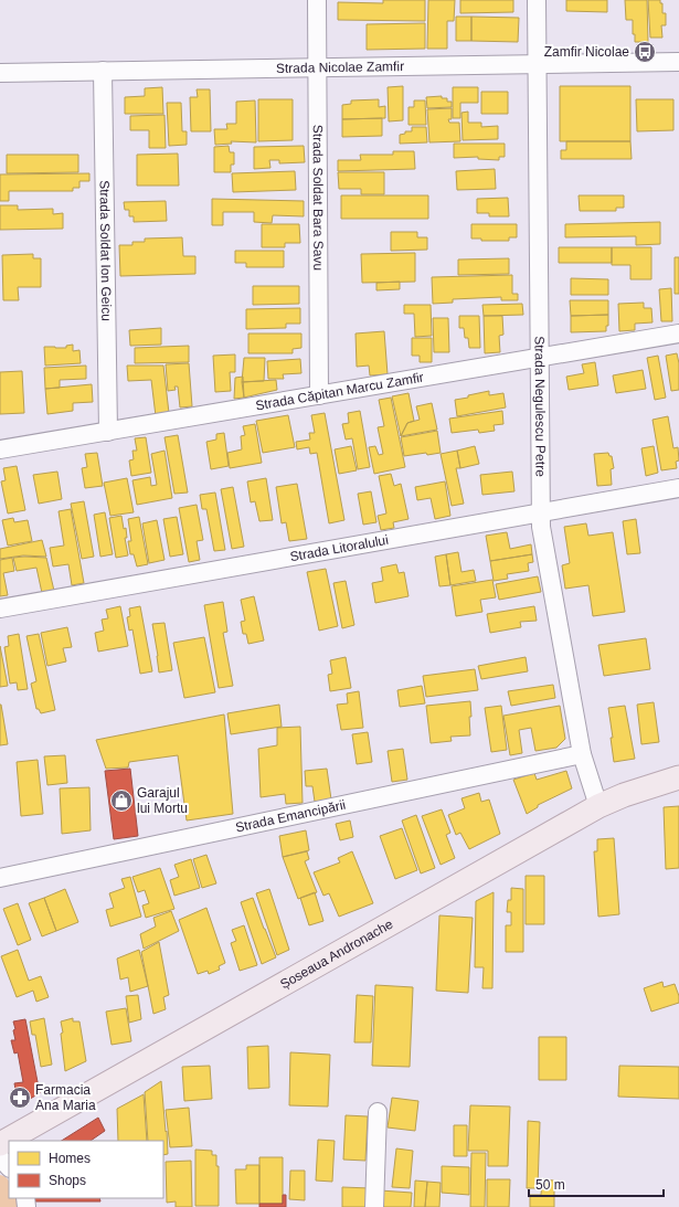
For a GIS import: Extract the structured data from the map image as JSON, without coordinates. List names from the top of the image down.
{
  "streets": {
    "main road": ["Șoseaua Andronache"],
    "street": [
      "Strada Nicolae Zamfir",
      "Strada Soldat Bara Savu",
      "Strada Soldat Ion Geicu",
      "Strada Căpitan Marcu Zamfir",
      "Strada Negulescu Petre",
      "Strada Litoralului",
      "Strada Emancipării"
    ]
  },
  "crossings": [
    ["Strada Nicolae Zamfir", "Strada Soldat Bara Savu"],
    ["Strada Nicolae Zamfir", "Strada Soldat Ion Geicu"],
    ["Strada Nicolae Zamfir", "Strada Negulescu Petre"],
    ["Strada Soldat Bara Savu", "Strada Căpitan Marcu Zamfir"],
    ["Strada Soldat Ion Geicu", "Strada Căpitan Marcu Zamfir"],
    ["Strada Căpitan Marcu Zamfir", "Strada Negulescu Petre"],
    ["Strada Negulescu Petre", "Strada Litoralului"],
    ["Strada Negulescu Petre", "Strada Emancipării"],
    ["Strada Negulescu Petre", "Șoseaua Andronache"]
  ],
  "places": {
    "bus stop": ["Zamfir Nicolae"],
    "shop": ["Garajul lui Mortu"],
    "pharmacy": ["Farmacia Ana Maria"]
  },
  "legend": ["Homes", "Shops"],
  "scale_bar": "50 m"
}
